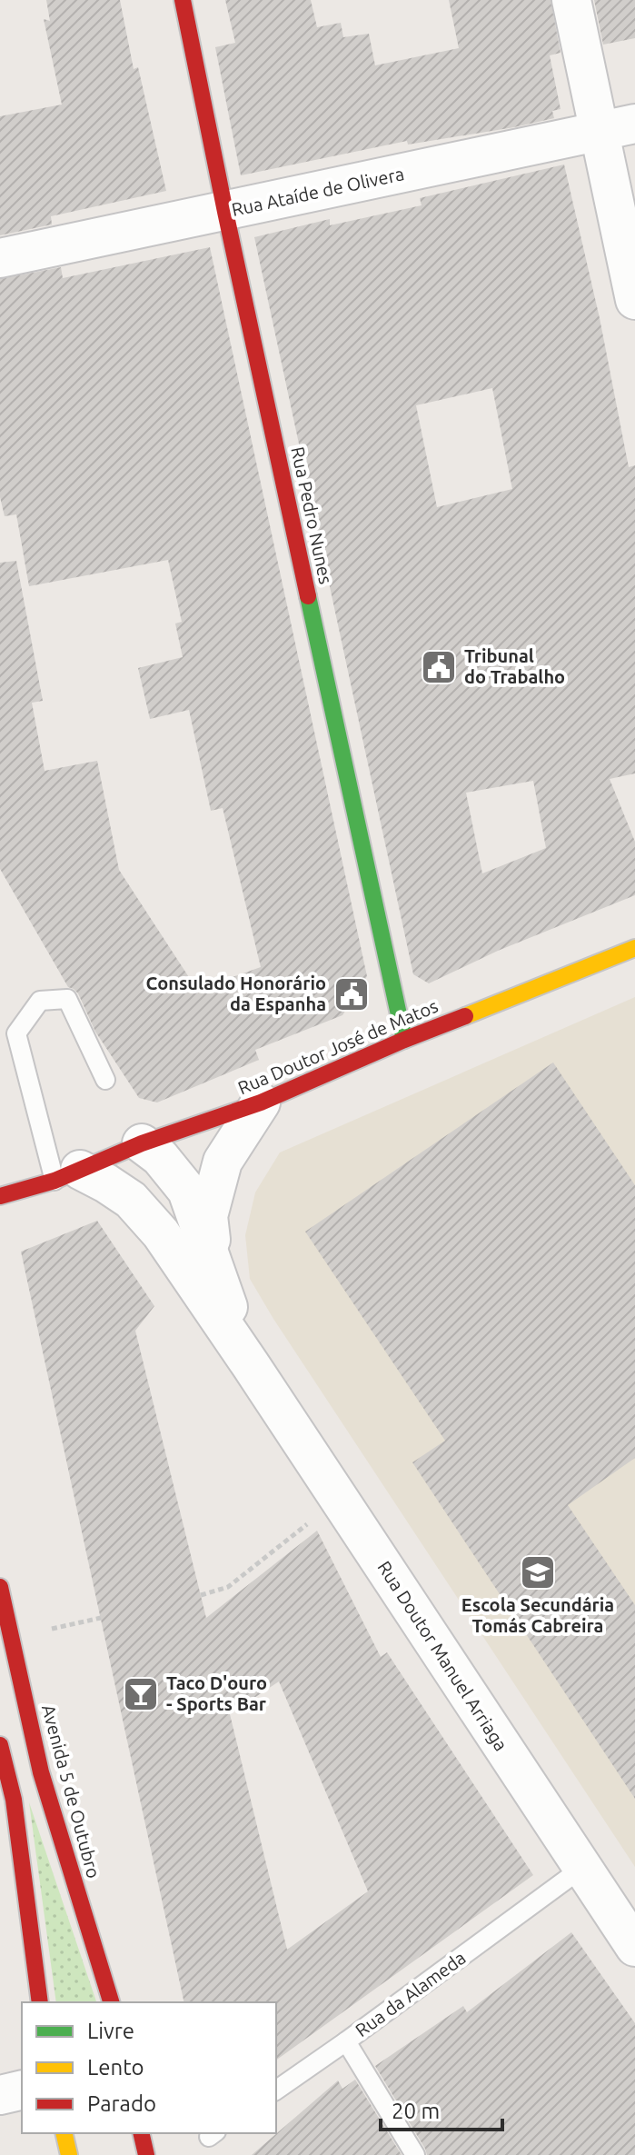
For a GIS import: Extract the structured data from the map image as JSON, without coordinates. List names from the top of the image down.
{
  "streets": {
    "street": [
      "Rua Ataíde de Olivera",
      "Rua Pedro Nunes",
      "Rua Doutor José de Matos",
      "Rua Doutor Manuel Arriaga",
      "Avenida 5 de Outubro"
    ],
    "lane": ["Rua da Alameda"]
  },
  "crossings": [
    ["Rua Ataíde de Olivera", "Rua Pedro Nunes"],
    ["Rua Pedro Nunes", "Rua Doutor José de Matos"],
    ["Rua Doutor José de Matos", "Rua Doutor Manuel Arriaga"],
    ["Rua Doutor Manuel Arriaga", "Rua da Alameda"]
  ],
  "places": {
    "public building": ["Tribunal do Trabalho", "Consulado Honorário da Espanha"],
    "school or university": ["Escola Secundária Tomás Cabreira"],
    "bar": ["Taco D'ouro - Sports Bar"]
  },
  "legend": ["Livre", "Lento", "Parado"],
  "scale_bar": "20 m"
}
